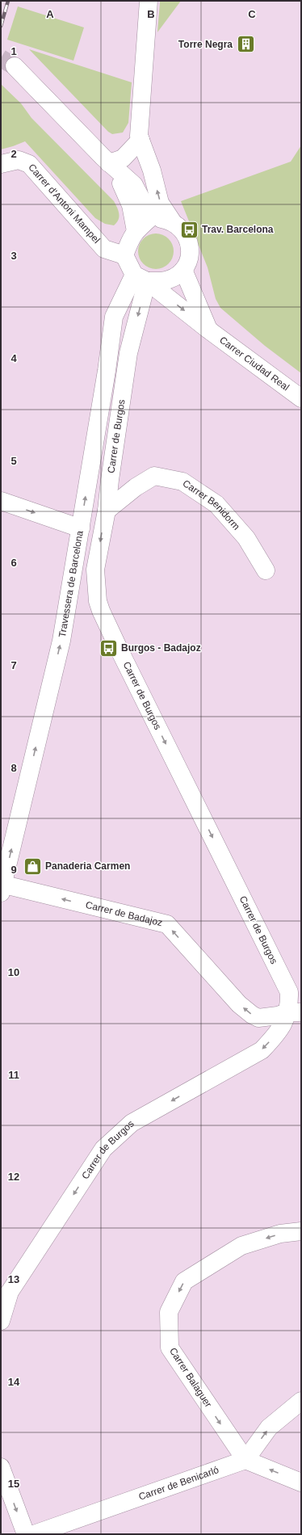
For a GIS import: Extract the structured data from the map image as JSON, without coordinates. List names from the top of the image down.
{
  "streets": {
    "street": [
      "Carrer d'Antoni Mampel",
      "Carrer Ciudad Real",
      "Carrer de Burgos",
      "Carrer Benidorm",
      "Travessera de Barcelona",
      "Carrer de Badajoz",
      "Carrer Balaguer",
      "Carrer de Benicarló"
    ]
  },
  "crossings": [
    ["Carrer d'Antoni Mampel", "Carrer Ciudad Real"],
    ["Carrer d'Antoni Mampel", "Carrer de Burgos"],
    ["Carrer d'Antoni Mampel", "Travessera de Barcelona"],
    ["Carrer Ciudad Real", "Carrer de Burgos"],
    ["Carrer Ciudad Real", "Travessera de Barcelona"],
    ["Carrer de Burgos", "Carrer Benidorm"],
    ["Carrer de Burgos", "Travessera de Barcelona"],
    ["Carrer de Burgos", "Carrer de Badajoz"],
    ["Travessera de Barcelona", "Carrer de Badajoz"],
    ["Carrer Balaguer", "Carrer de Benicarló"]
  ],
  "one_way": [
    "Carrer Ciudad Real",
    "Carrer de Burgos",
    "Travessera de Barcelona",
    "Carrer de Badajoz"
  ],
  "places": {
    "building": ["Torre Negra"],
    "bus stop": ["Trav. Barcelona", "Burgos - Badajoz"],
    "shop": ["Panaderia Carmen"]
  },
  "grid": {
    "columns": ["A", "B", "C"],
    "rows": [
      "1",
      "2",
      "3",
      "4",
      "5",
      "6",
      "7",
      "8",
      "9",
      "10",
      "11",
      "12",
      "13",
      "14",
      "15"
    ]
  }
}
